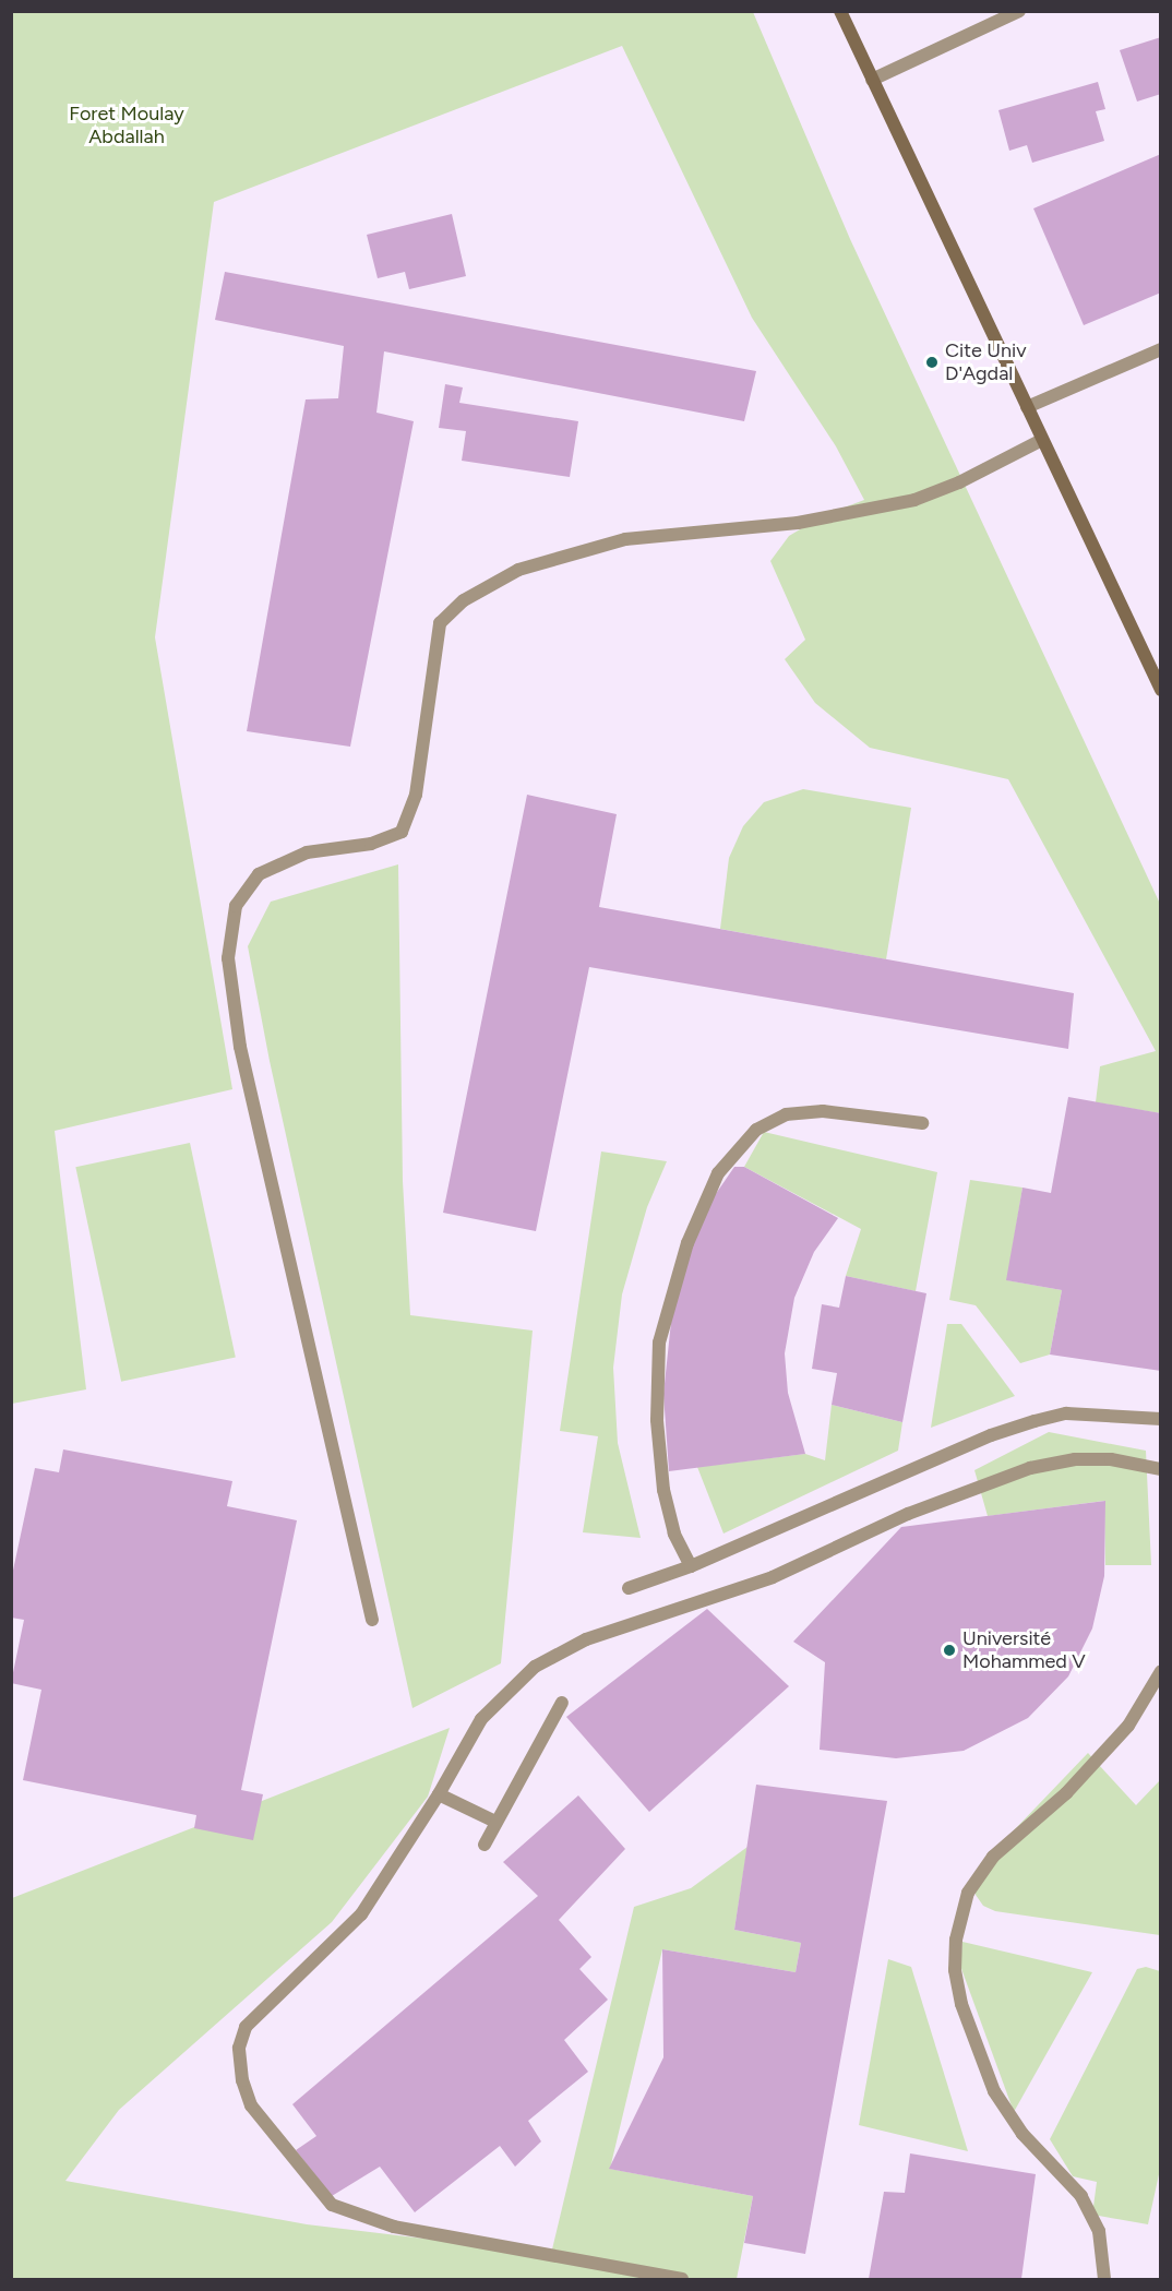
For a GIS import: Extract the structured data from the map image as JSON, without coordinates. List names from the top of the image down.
{
  "parks": ["Foret Moulay Abdallah"],
  "places": ["Cite Univ D'Agdal", "Université Mohammed V"]
}
